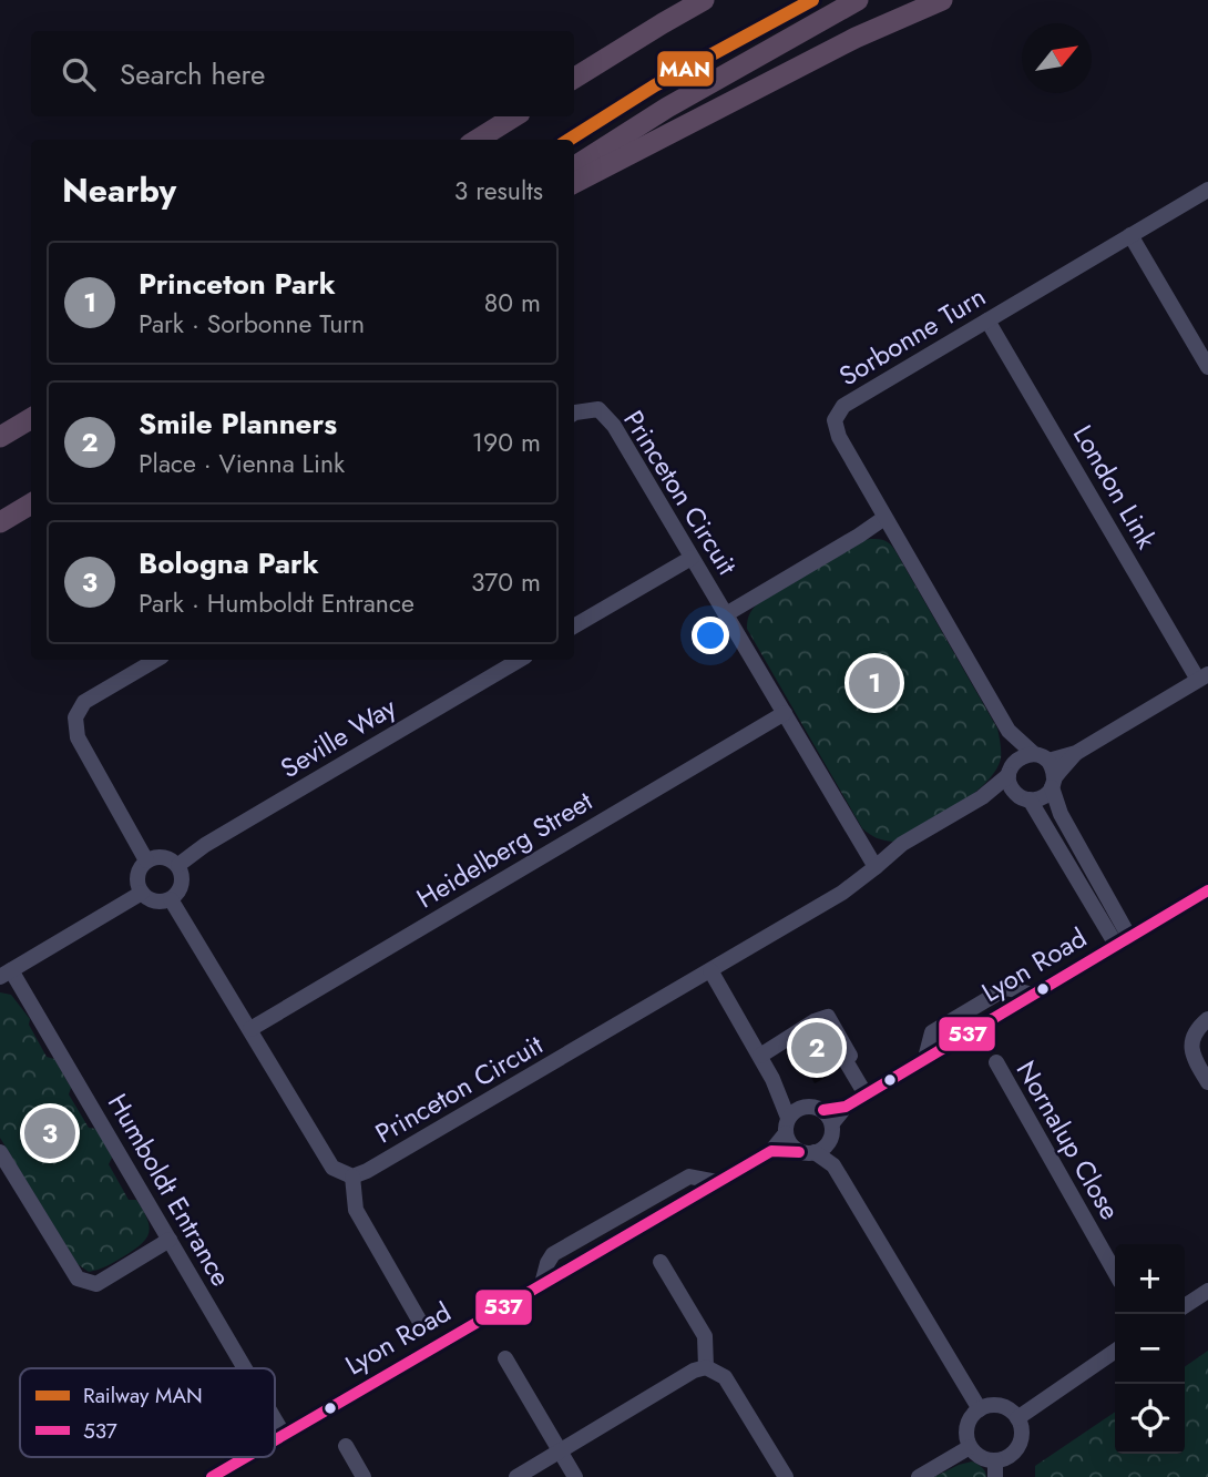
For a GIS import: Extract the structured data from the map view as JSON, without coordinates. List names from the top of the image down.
{
  "streets": {
    "street": [
      "Sorbonne Turn",
      "London Link",
      "Princeton Circuit",
      "Seville Way",
      "Heidelberg Street",
      "Lyon Road",
      "Nornalup Close",
      "Humboldt Entrance"
    ]
  },
  "crossings": [
    ["Sorbonne Turn", "London Link"],
    ["Sorbonne Turn", "Princeton Circuit"],
    ["Princeton Circuit", "Heidelberg Street"],
    ["Lyon Road", "Humboldt Entrance"]
  ],
  "lines": ["rail line MAN", "transit line 537"],
  "legend": ["Railway MAN", "537"],
  "north": "top right",
  "page": {
    "search": "Search here",
    "heading": ["Nearby", "3 results"],
    "list": [
      {
        "mark": "1",
        "name": "Princeton Park",
        "note": "Park · Sorbonne Turn",
        "value": "80 m"
      },
      {
        "mark": "2",
        "name": "Smile Planners",
        "note": "Place · Vienna Link",
        "value": "190 m"
      },
      {
        "mark": "3",
        "name": "Bologna Park",
        "note": "Park · Humboldt Entrance",
        "value": "370 m"
      }
    ],
    "pins": ["1", "2", "3"],
    "map_buttons": ["+", "−"]
  }
}
